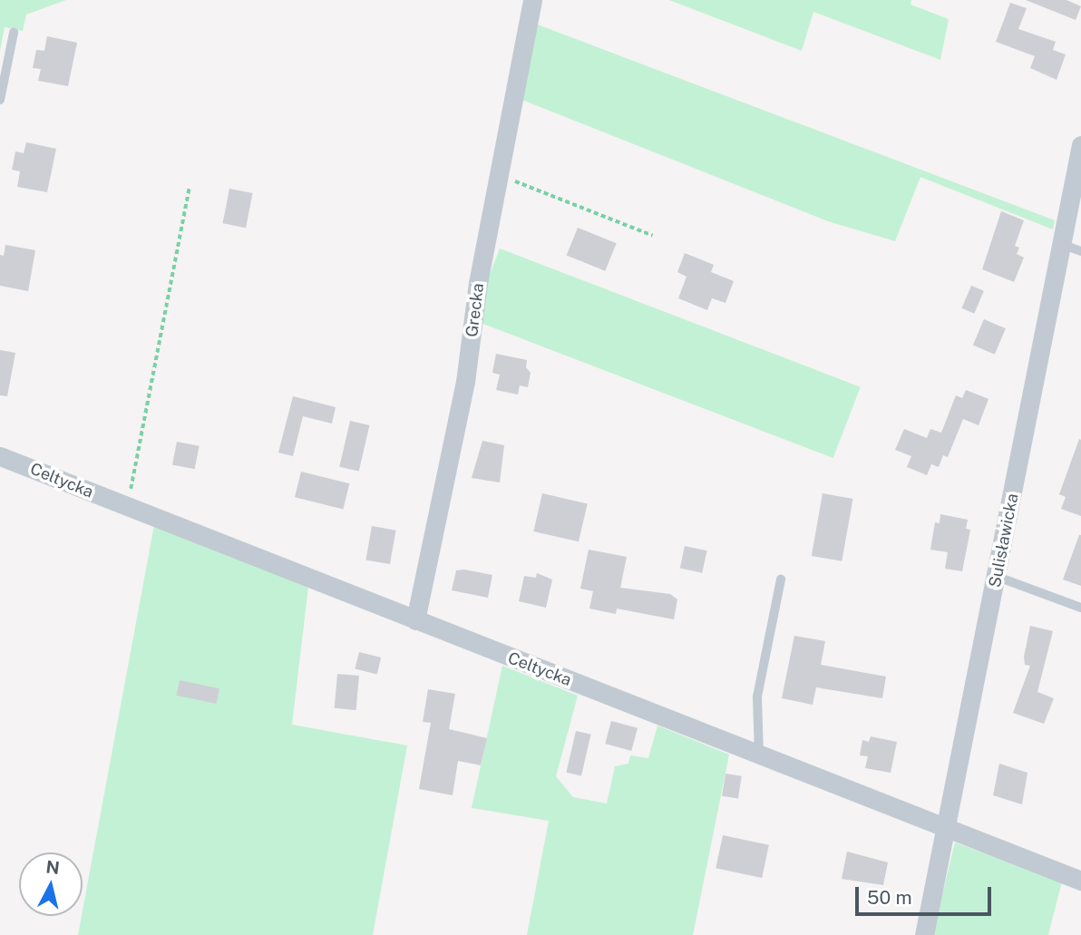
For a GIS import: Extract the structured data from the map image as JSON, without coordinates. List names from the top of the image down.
{
  "streets": {
    "street": ["Grecka", "Celtycka", "Sulisławicka"]
  },
  "crossings": [
    ["Grecka", "Celtycka"],
    ["Celtycka", "Sulisławicka"]
  ],
  "scale_bar": "50 m",
  "north": "top"
}
